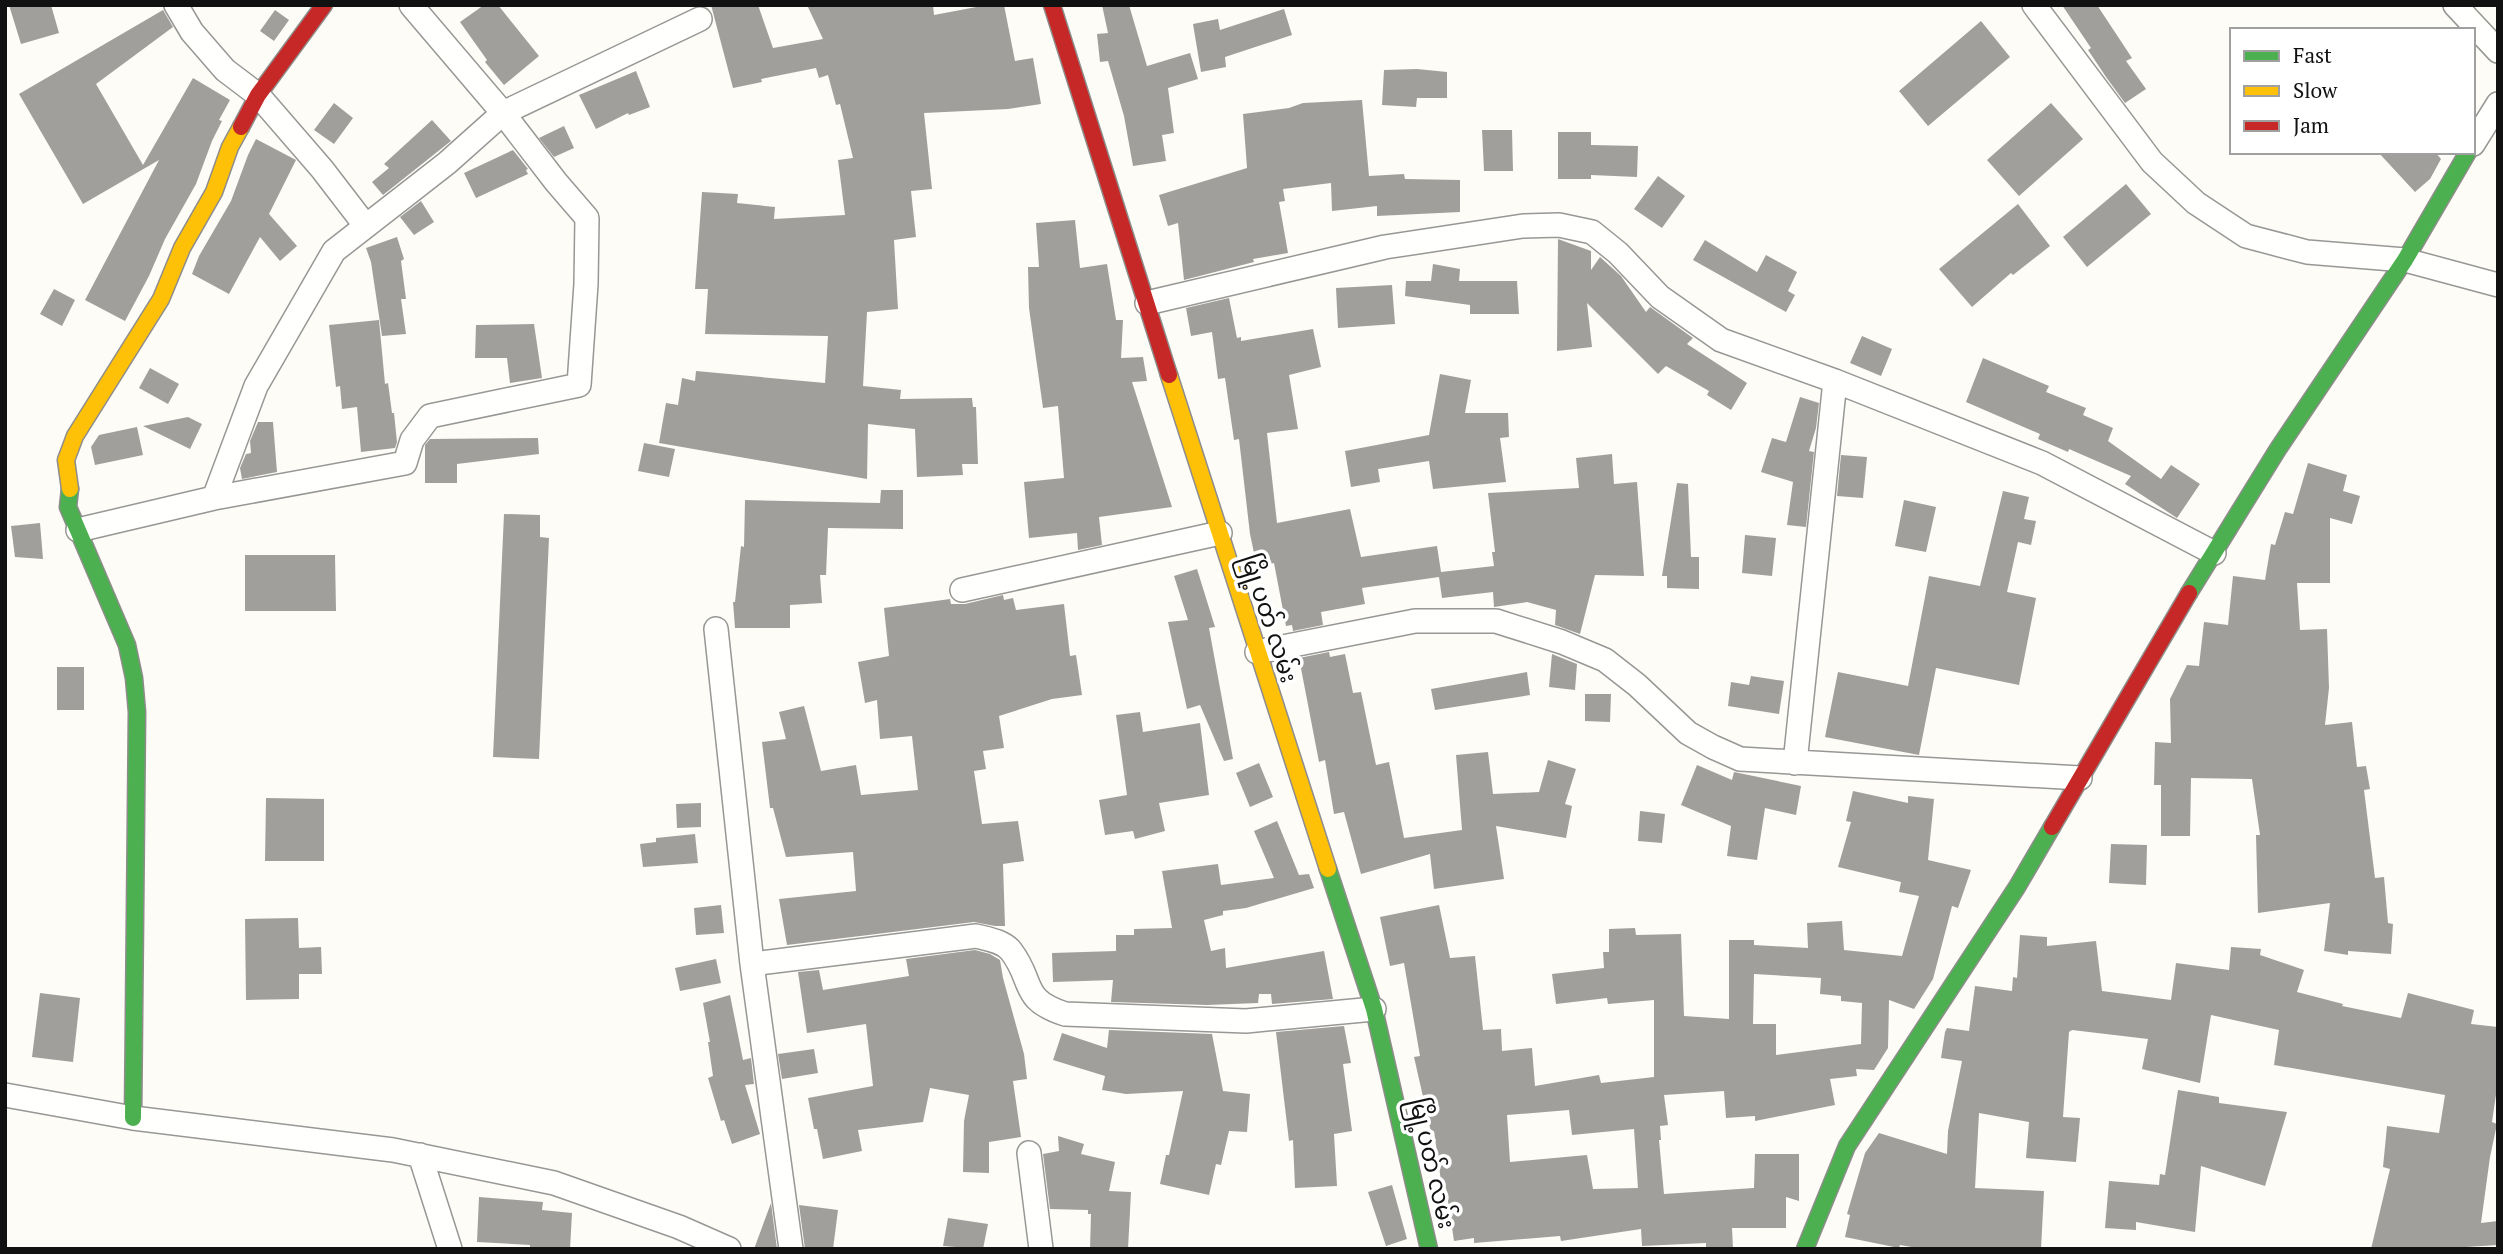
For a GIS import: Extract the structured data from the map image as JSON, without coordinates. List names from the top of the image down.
{
  "streets": {
    "street": ["မြို့ပတ် လမ်း"]
  },
  "legend": ["Fast", "Slow", "Jam"]
}
